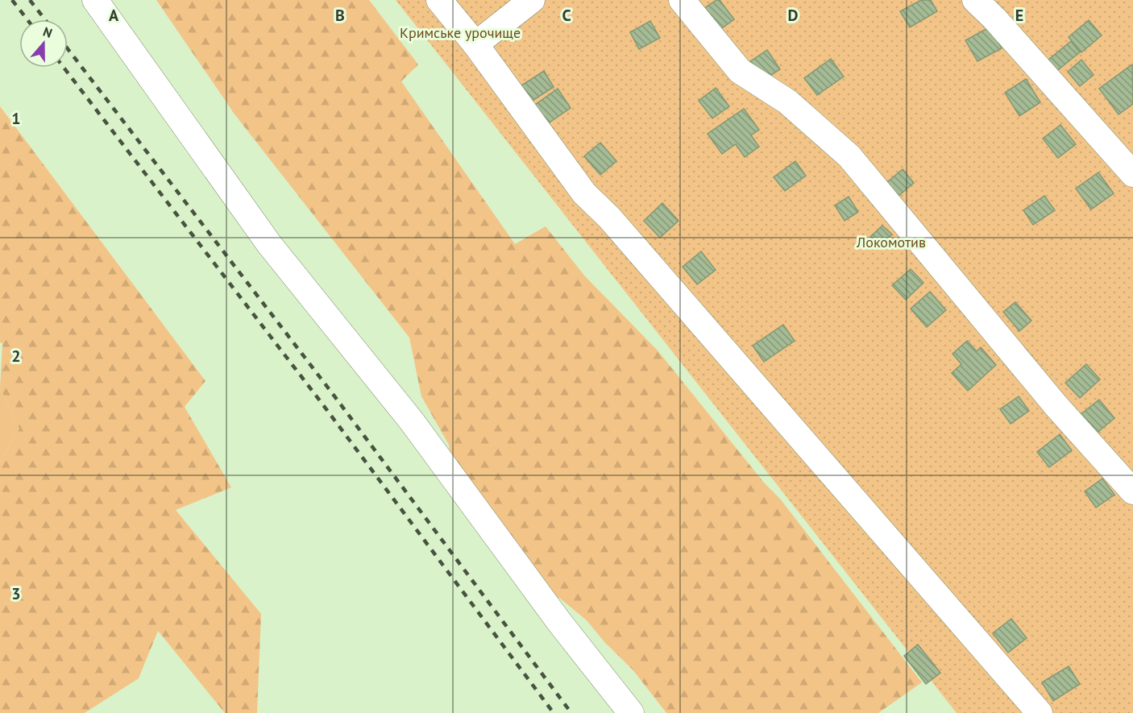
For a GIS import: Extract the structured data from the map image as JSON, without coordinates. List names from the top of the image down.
{
  "parks": ["Кримське урочище", "Локомотив"],
  "north": "top",
  "grid": {
    "columns": [
      "A",
      "B",
      "C",
      "D",
      "E"
    ],
    "rows": ["1", "2", "3"]
  }
}
